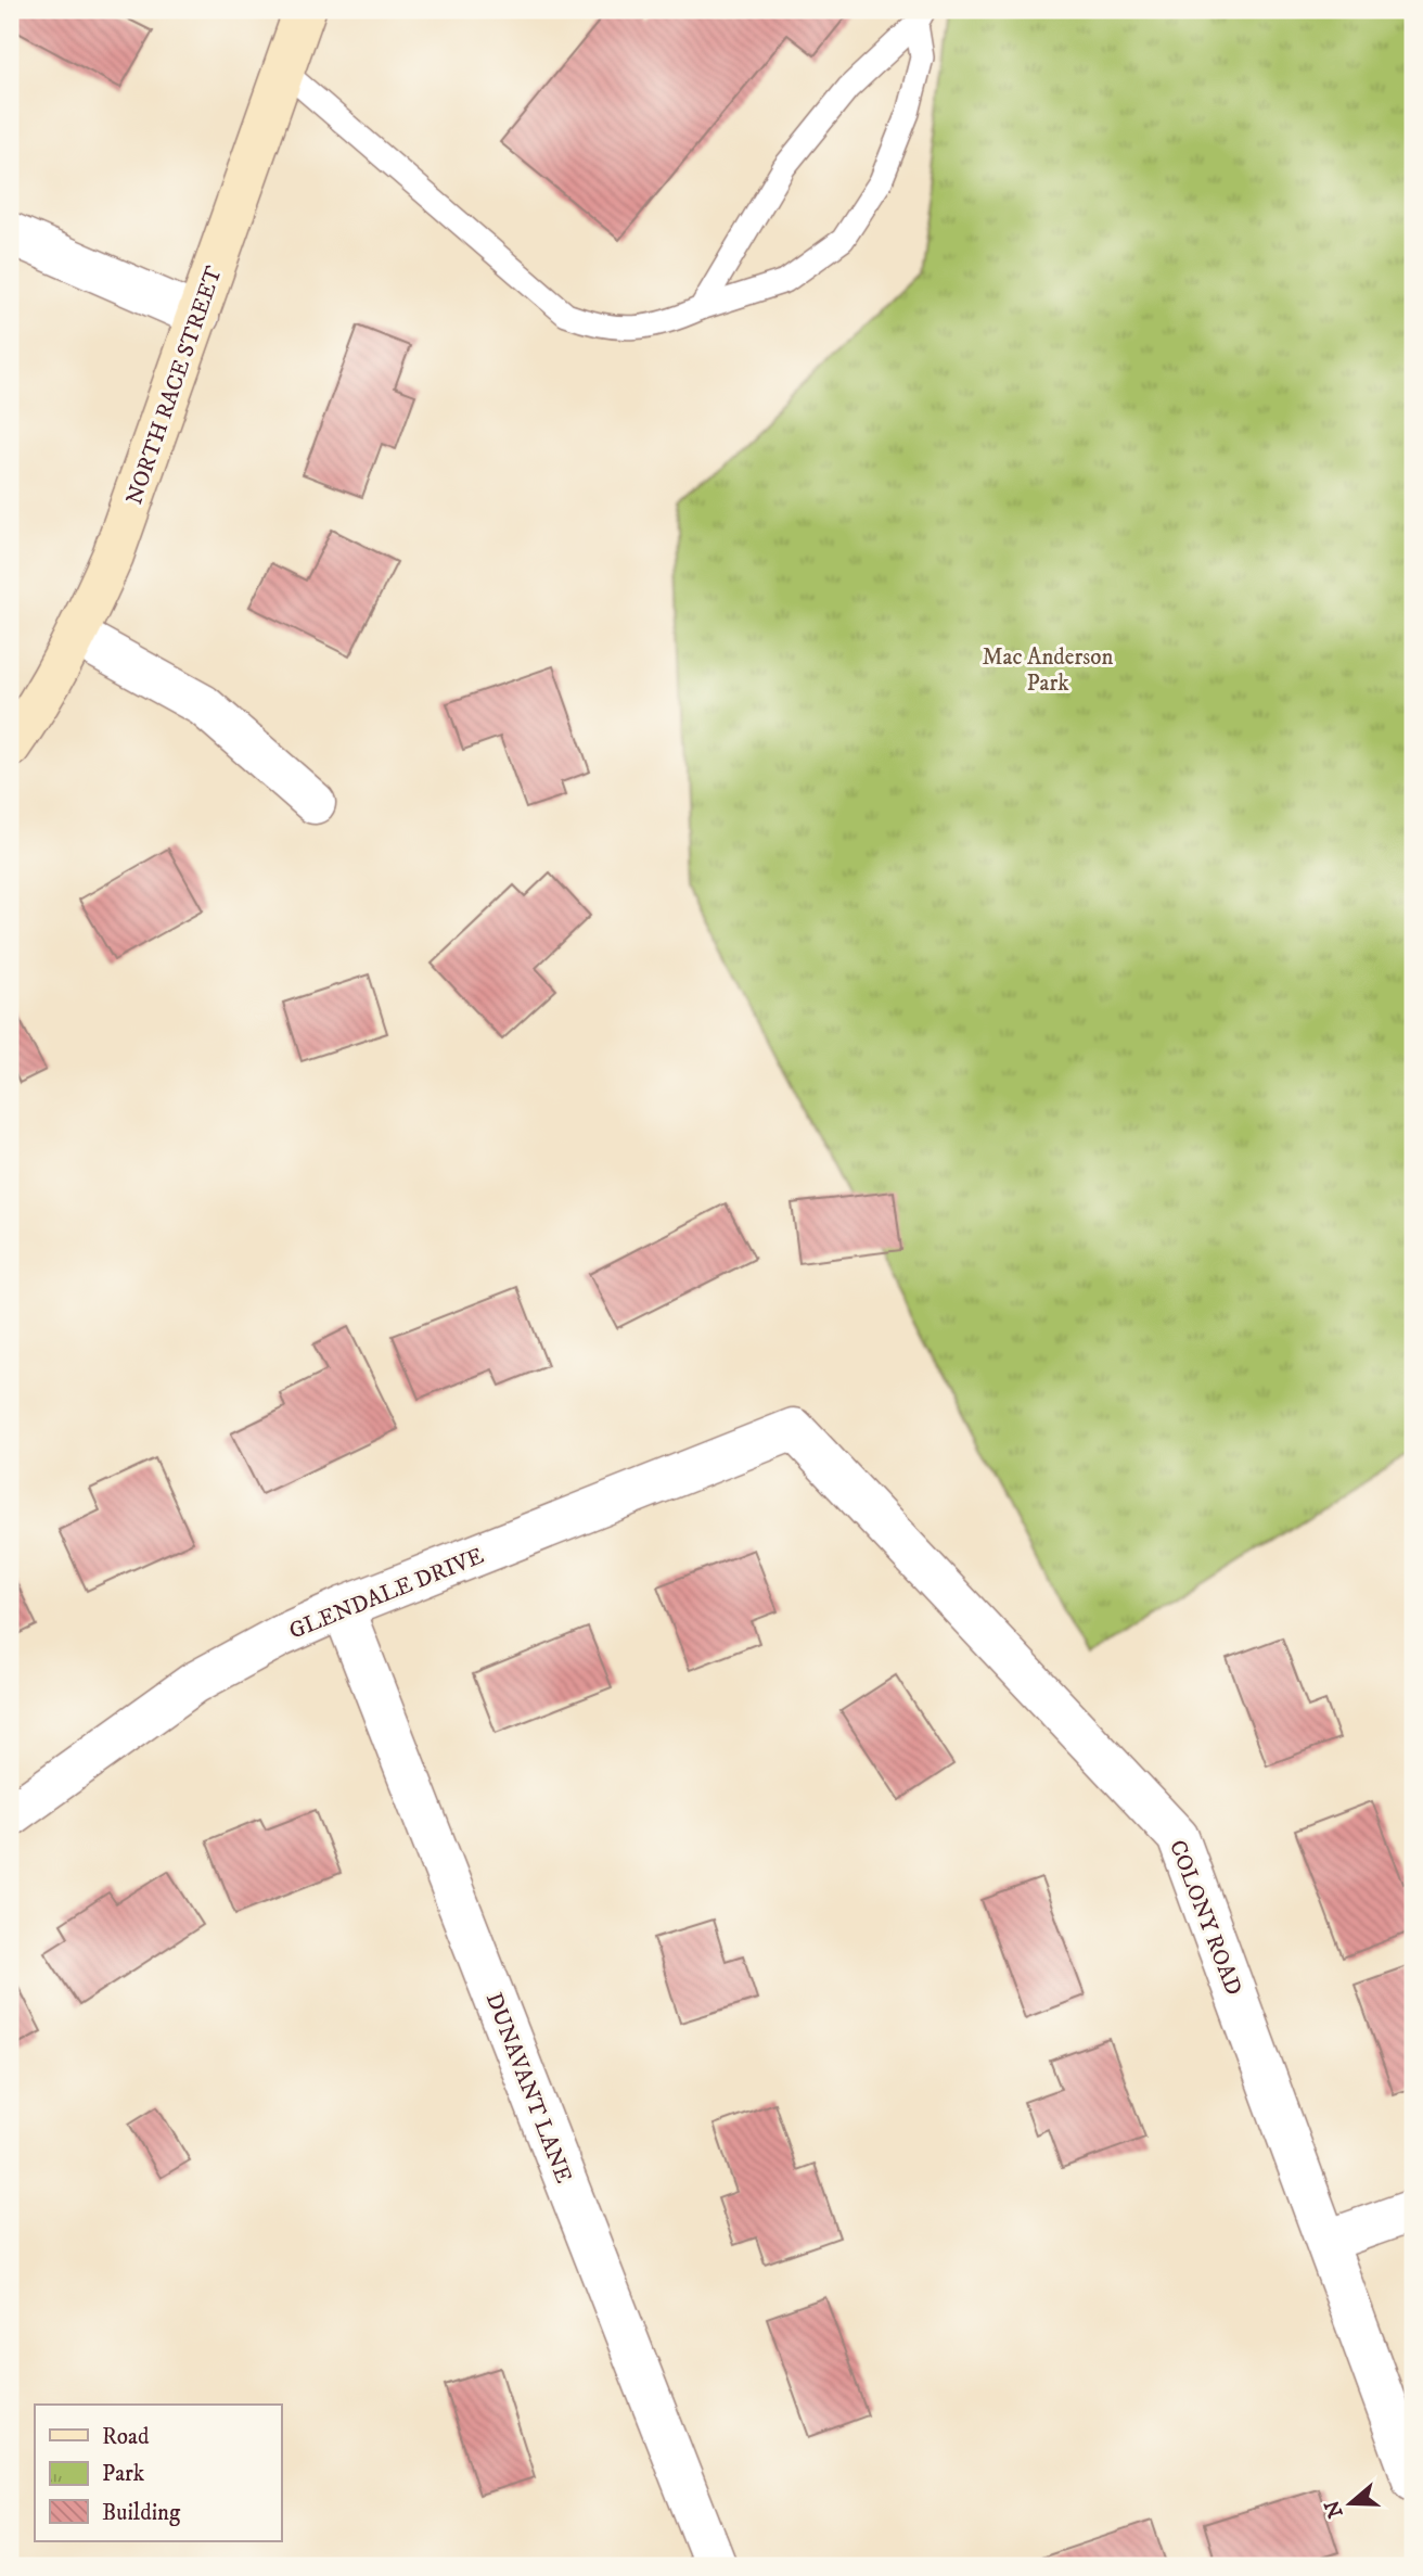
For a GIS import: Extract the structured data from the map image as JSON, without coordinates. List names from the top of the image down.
{
  "streets": {
    "street": [
      "NORTH RACE STREET",
      "GLENDALE DRIVE",
      "COLONY ROAD",
      "DUNAVANT LANE"
    ]
  },
  "crossings": [
    ["GLENDALE DRIVE", "COLONY ROAD"],
    ["GLENDALE DRIVE", "DUNAVANT LANE"]
  ],
  "parks": ["Mac Anderson Park"],
  "legend": ["Road", "Park", "Building"],
  "north": "left"
}
